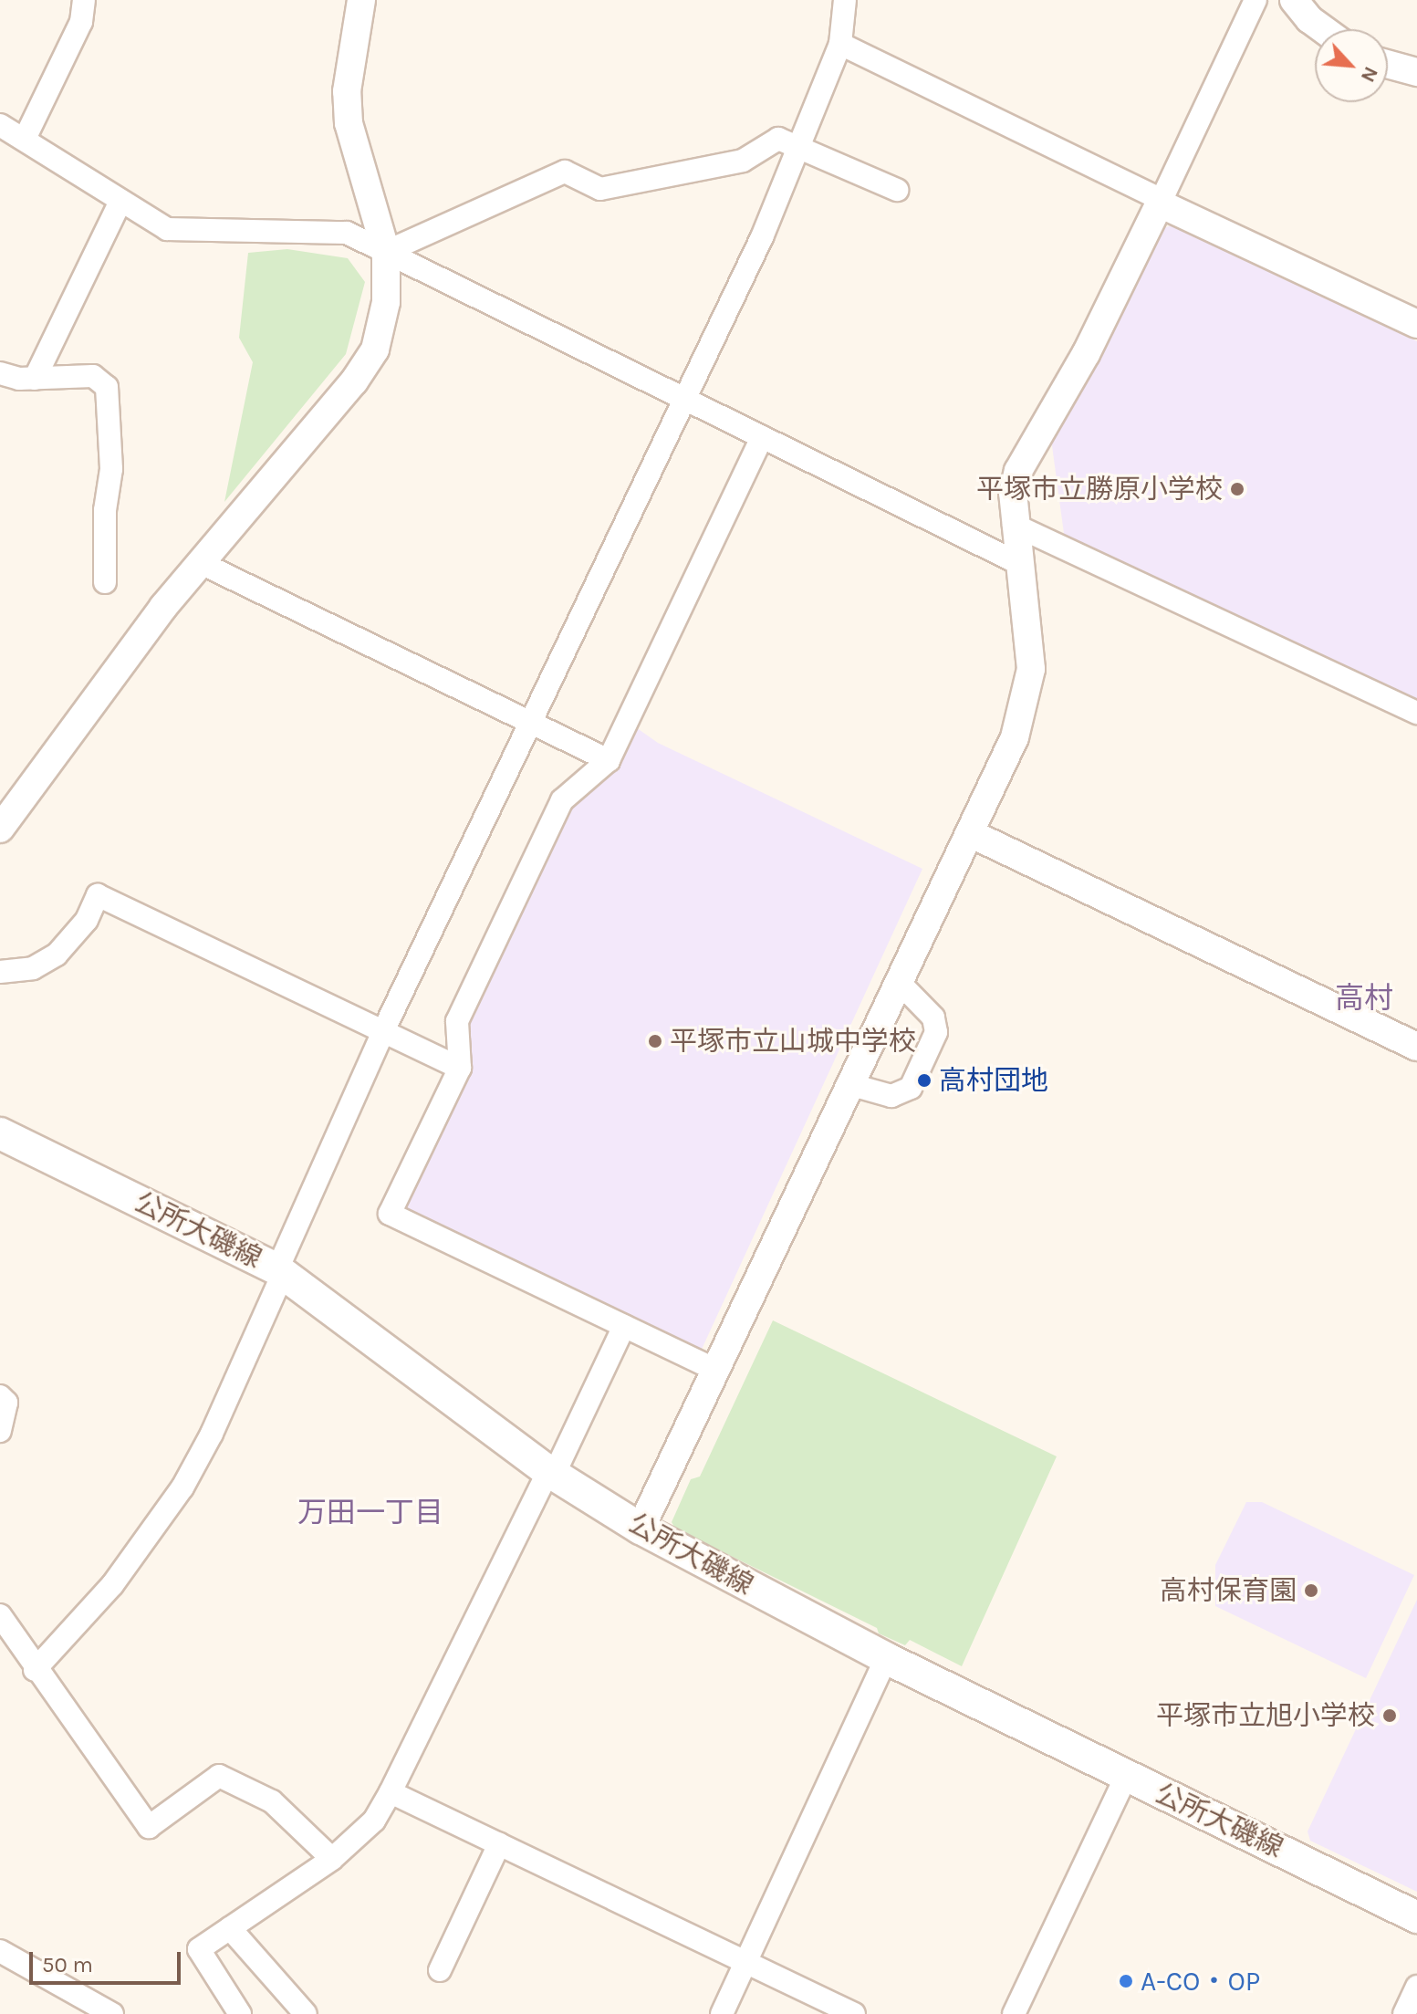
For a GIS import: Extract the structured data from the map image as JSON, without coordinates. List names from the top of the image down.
{
  "streets": {
    "main road": ["公所大磯線"]
  },
  "districts": ["高村", "万田一丁目"],
  "places": [
    "平塚市立勝原小学校",
    "平塚市立山城中学校",
    "高村団地",
    "高村保育園",
    "平塚市立旭小学校",
    "A-CO・OP"
  ],
  "scale_bar": "50 m",
  "north": "bottom right"
}
